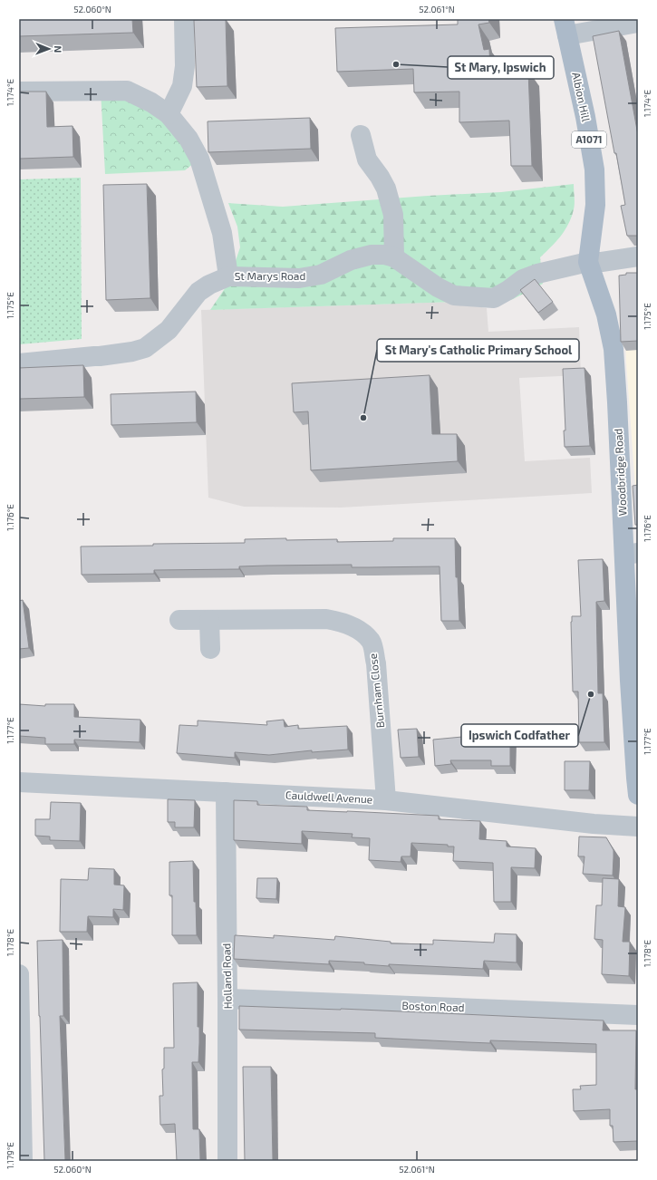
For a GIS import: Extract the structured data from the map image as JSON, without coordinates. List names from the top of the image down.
{
  "streets": {
    "main road": ["Albion Hill", "A1071", "Woodbridge Road"],
    "street": [
      "St Marys Road",
      "Burnham Close",
      "Cauldwell Avenue",
      "Holland Road",
      "Boston Road"
    ]
  },
  "crossings": [
    ["Albion Hill", "St Marys Road"],
    ["Albion Hill", "Woodbridge Road"],
    ["St Marys Road", "Woodbridge Road"],
    ["Burnham Close", "Cauldwell Avenue"],
    ["Cauldwell Avenue", "Holland Road"],
    ["Holland Road", "Boston Road"]
  ],
  "places": ["St Mary, Ipswich", "St Mary's Catholic Primary School", "Ipswich Codfather"],
  "north": "right",
  "coordinates": [
    "52.060°N",
    "52.061°N",
    "1.174°E",
    "1.175°E",
    "1.176°E",
    "1.177°E",
    "1.178°E",
    "1.179°E"
  ]
}
